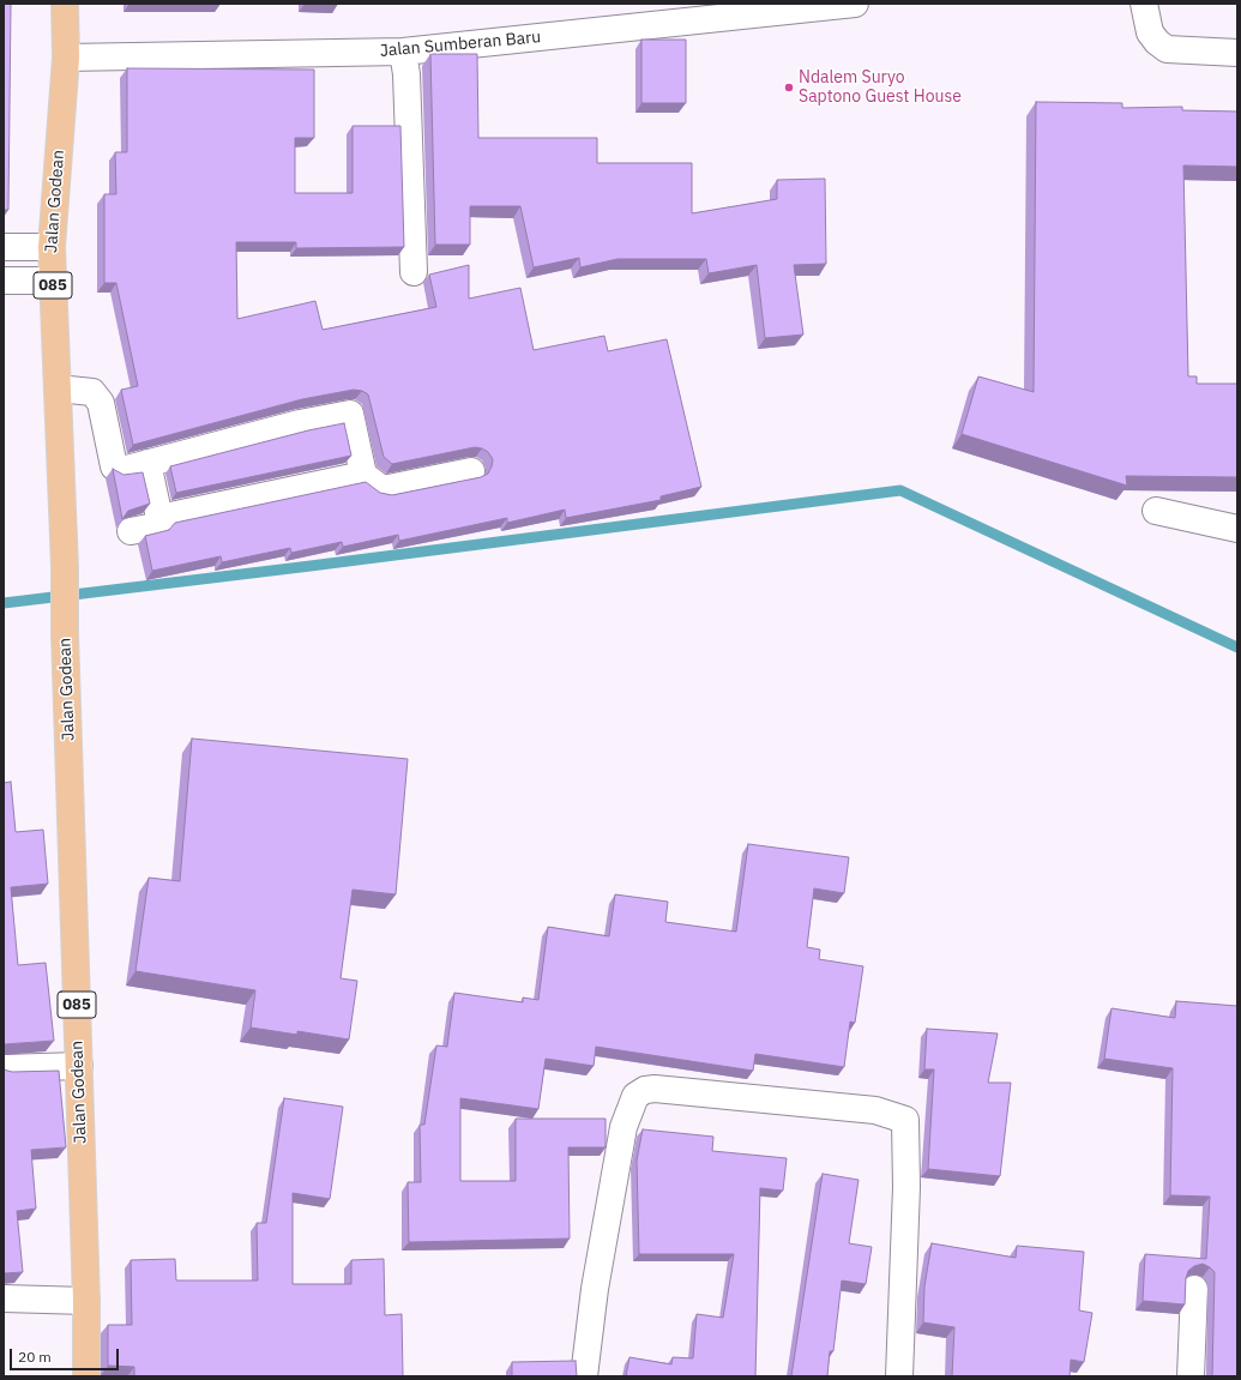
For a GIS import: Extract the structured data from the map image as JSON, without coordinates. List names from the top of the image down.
{
  "streets": {
    "main road": ["Jalan Godean", "085"],
    "street": ["Jalan Sumberan Baru"]
  },
  "crossings": [
    ["Jalan Sumberan Baru", "Jalan Godean"]
  ],
  "places": ["Ndalem Suryo Saptono Guest House"],
  "scale_bar": "20 m"
}
